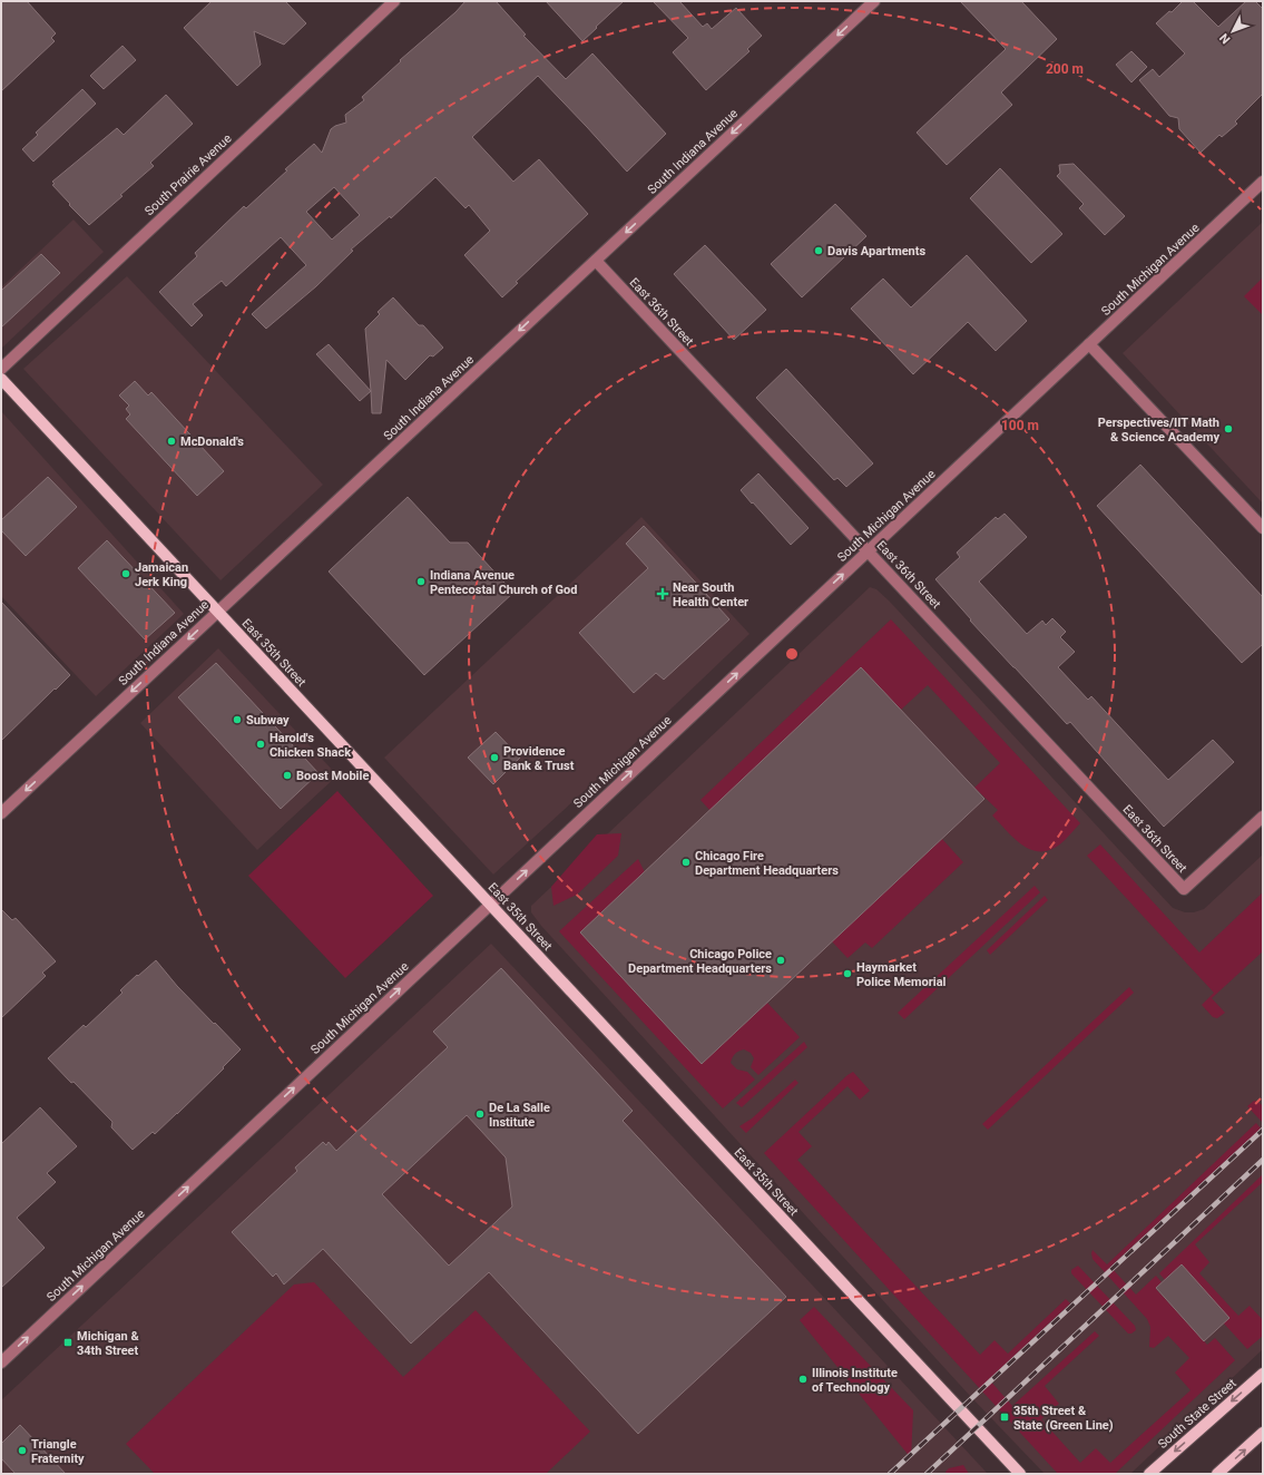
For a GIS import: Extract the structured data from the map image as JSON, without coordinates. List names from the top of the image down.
{
  "streets": {
    "main road": ["East 35th Street", "South State Street"],
    "street": [
      "South Indiana Avenue",
      "South Prairie Avenue",
      "South Michigan Avenue",
      "East 36th Street"
    ]
  },
  "crossings": [
    ["South Indiana Avenue", "East 36th Street"],
    ["South Indiana Avenue", "East 35th Street"],
    ["South Michigan Avenue", "East 36th Street"],
    ["South Michigan Avenue", "East 35th Street"]
  ],
  "one_way": ["South Indiana Avenue", "South Michigan Avenue"],
  "places": {
    "other": [
      "Davis Apartments",
      "Perspectives/IIT Math & Science Academy",
      "McDonald's",
      "Jamaican Jerk King",
      "Indiana Avenue Pentecostal Church of God",
      "Subway",
      "Harold's Chicken Shack",
      "Providence Bank & Trust",
      "Boost Mobile",
      "Chicago Fire Department Headquarters",
      "Chicago Police Department Headquarters",
      "Haymarket Police Memorial",
      "De La Salle Institute",
      "Illinois Institute of Technology",
      "Triangle Fraternity"
    ],
    "health": ["Near South Health Center"],
    "transit": ["Michigan & 34th Street", "35th Street & State (Green Line)"]
  },
  "north": "bottom left",
  "rings": ["200 m", "100 m"]
}
